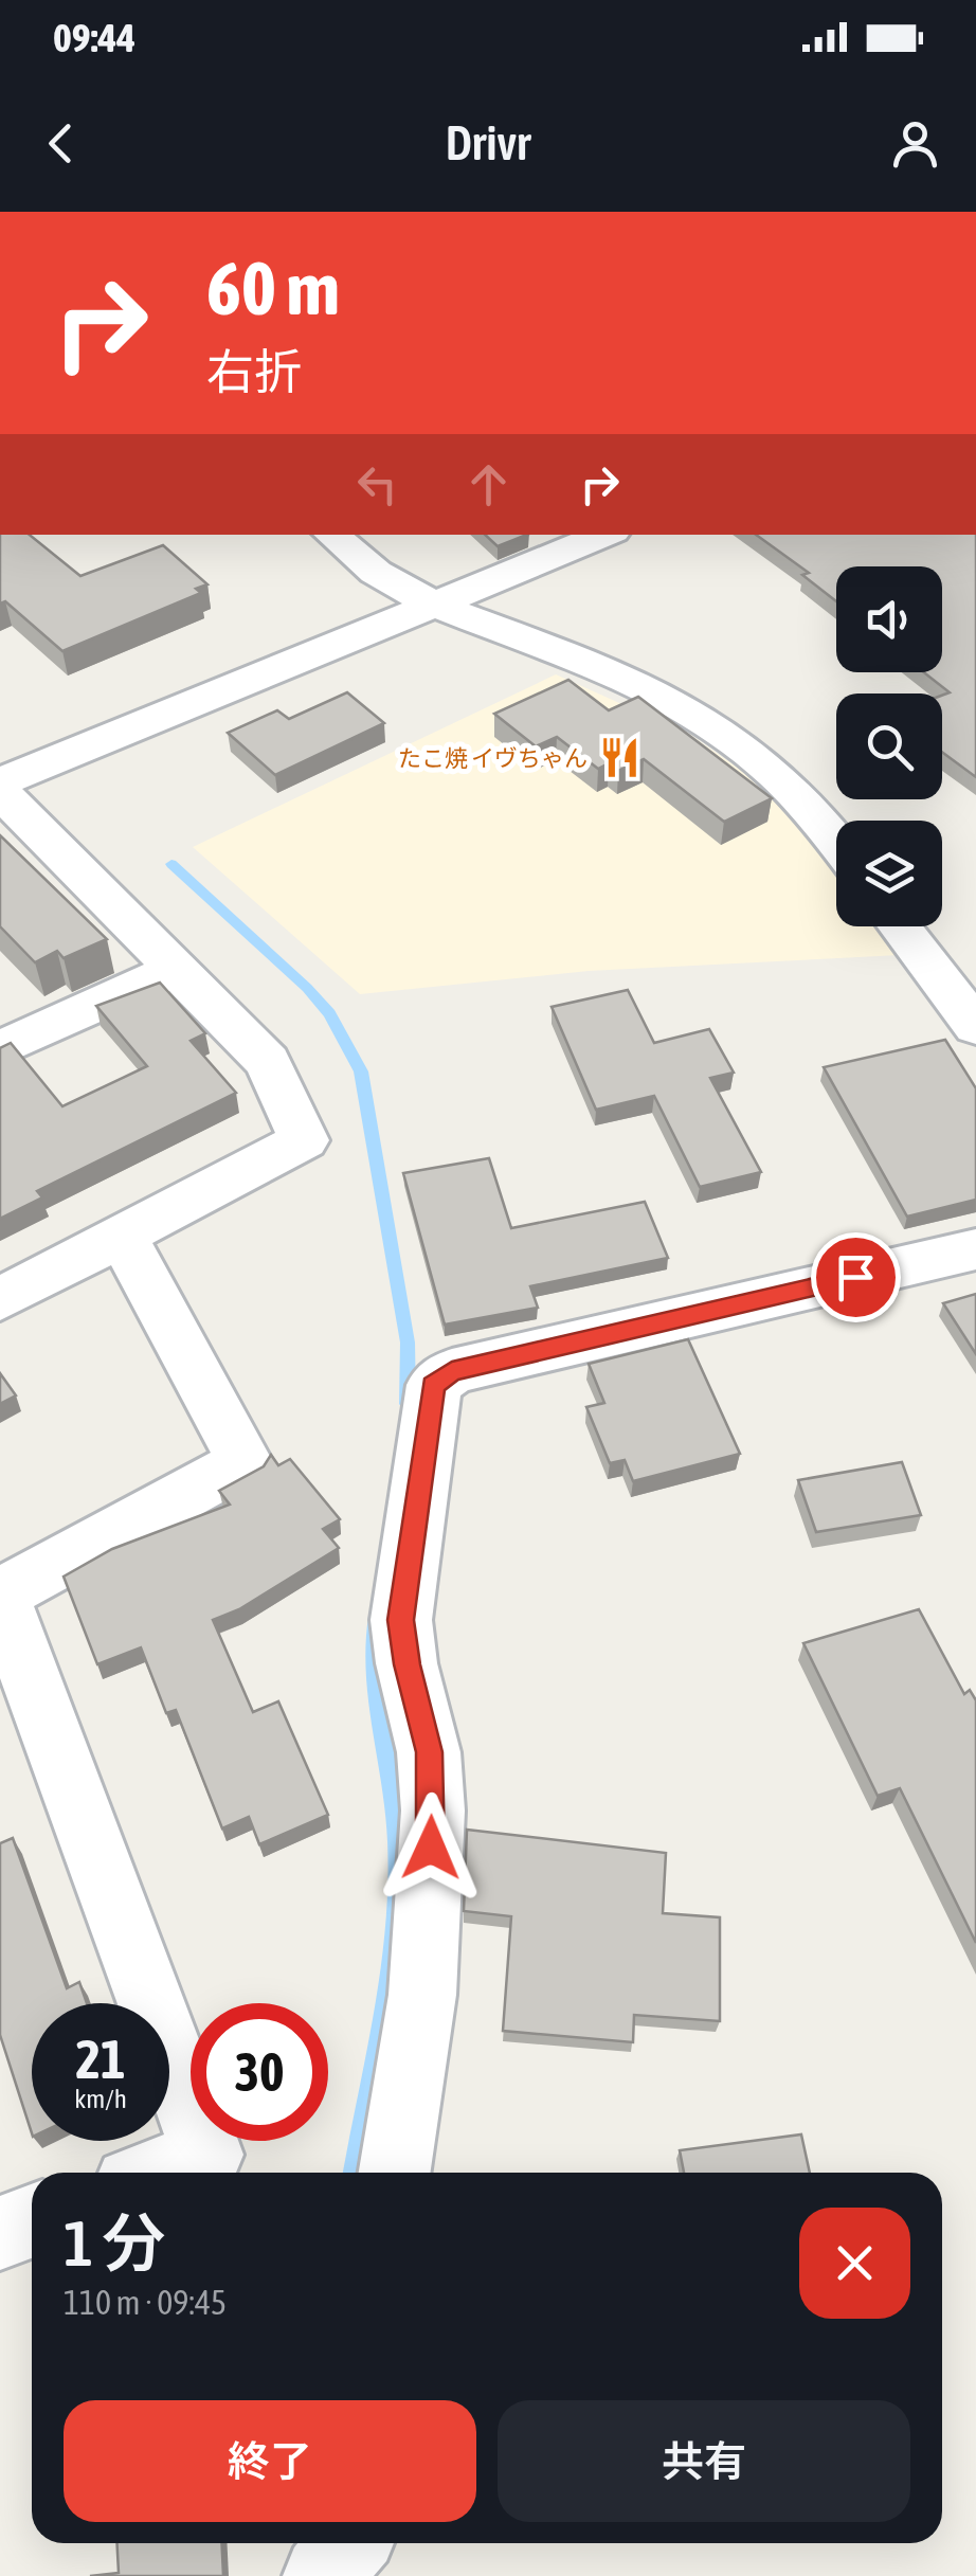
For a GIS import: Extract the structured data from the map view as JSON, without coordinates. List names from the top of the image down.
{
  "places": {
    "restaurant": ["たこ焼 イヴちゃん"]
  },
  "page": {
    "status": "09:44",
    "header": "Drivr",
    "turn": ["60 m", "右折"],
    "speed": "21 km/h",
    "limit": "30",
    "heading": ["1 分", "110 m · 09:45"],
    "buttons": ["終了", "共有"]
  }
}
